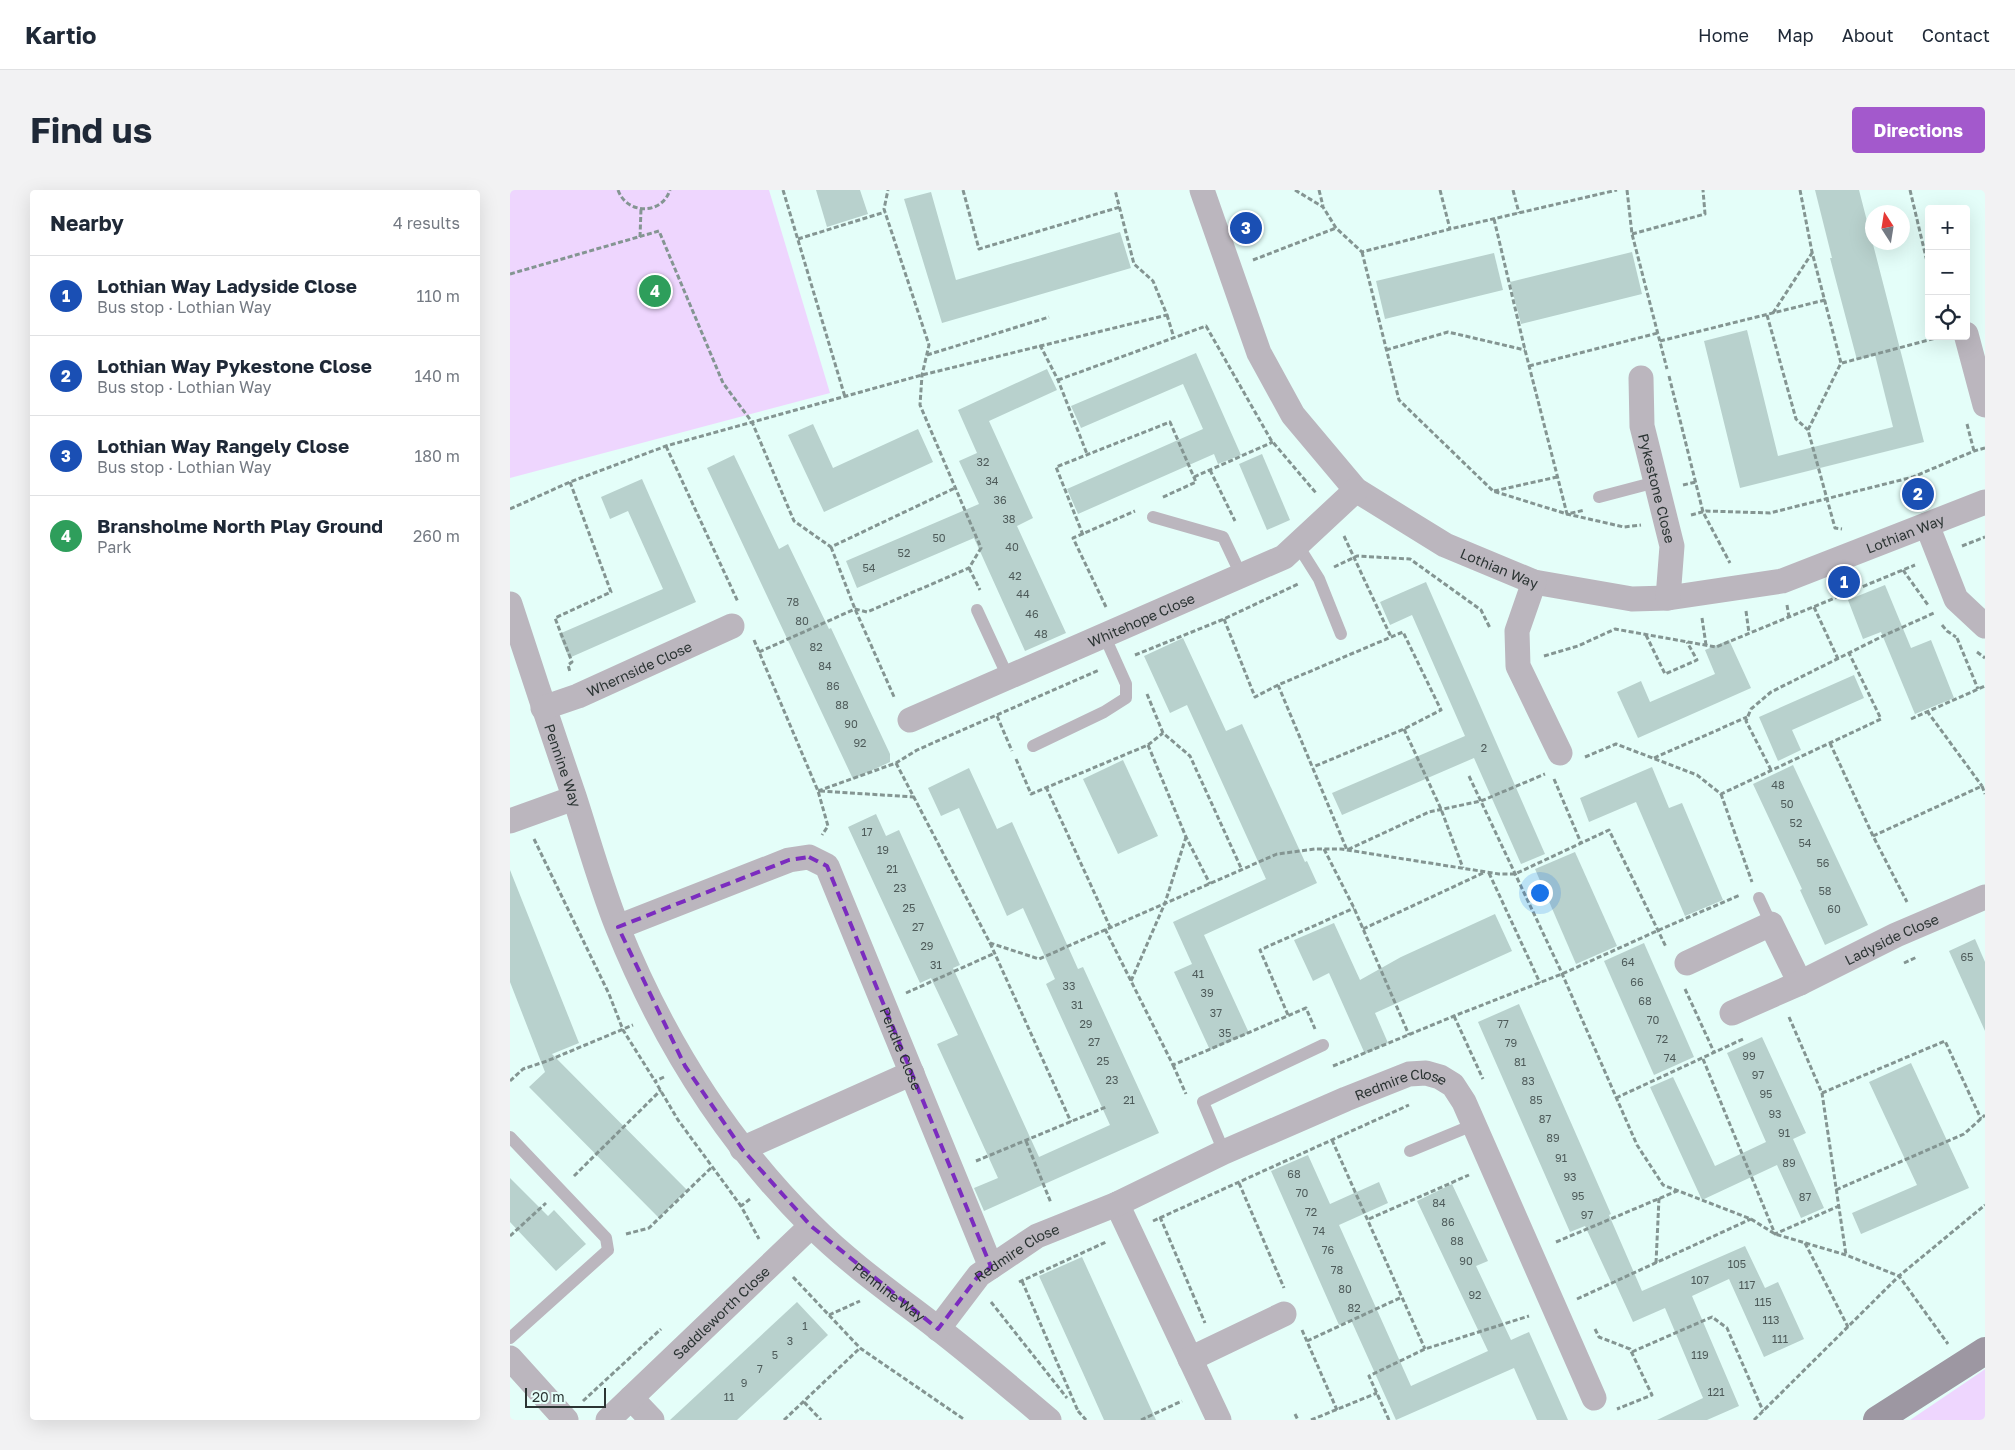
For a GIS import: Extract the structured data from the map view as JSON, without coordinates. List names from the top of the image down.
{
  "streets": {
    "street": [
      "Pykestone Close",
      "Lothian Way",
      "Whitehope Close",
      "Whernside Close",
      "Pennine Way",
      "Ladyside Close",
      "Pendle Close",
      "Redmire Close",
      "Saddleworth Close"
    ]
  },
  "crossings": [
    ["Pykestone Close", "Lothian Way"],
    ["Lothian Way", "Whitehope Close"],
    ["Whernside Close", "Pennine Way"],
    ["Pennine Way", "Redmire Close"],
    ["Pennine Way", "Saddleworth Close"],
    ["Pendle Close", "Redmire Close"]
  ],
  "house_numbers": [
    "32",
    "34",
    "36",
    "38",
    "50",
    "40",
    "52",
    "54",
    "42",
    "44",
    "78",
    "46",
    "80",
    "48",
    "82",
    "84",
    "86",
    "88",
    "90",
    "92",
    "2",
    "48",
    "50",
    "52",
    "17",
    "54",
    "19",
    "56",
    "21",
    "23",
    "58",
    "25",
    "60",
    "27",
    "29",
    "65",
    "64",
    "31",
    "41",
    "66",
    "33",
    "39",
    "68",
    "31",
    "37",
    "70",
    "29",
    "77",
    "35",
    "72",
    "27",
    "79",
    "99",
    "74",
    "25",
    "81",
    "97",
    "23",
    "83",
    "95",
    "21",
    "85",
    "93",
    "87",
    "91",
    "89",
    "91",
    "89",
    "68",
    "93",
    "70",
    "95",
    "87",
    "84",
    "72",
    "97",
    "86",
    "74",
    "88",
    "76",
    "90",
    "105",
    "78",
    "107",
    "117",
    "80",
    "92",
    "115",
    "82",
    "113",
    "1",
    "111",
    "3",
    "5",
    "119",
    "7",
    "9",
    "121",
    "11"
  ],
  "scale_bar": "20 m",
  "north": "top",
  "page": {
    "header": "Kartio",
    "nav": [
      "Home",
      "Map",
      "About",
      "Contact"
    ],
    "buttons": "Directions",
    "title": "Find us",
    "heading": ["Nearby", "4 results"],
    "map_buttons": ["+", "−"],
    "pins": [
      "3",
      "4",
      "2",
      "1"
    ],
    "list": [
      {
        "mark": "1",
        "name": "Lothian Way Ladyside Close",
        "note": "Bus stop · Lothian Way",
        "value": "110 m"
      },
      {
        "mark": "2",
        "name": "Lothian Way Pykestone Close",
        "note": "Bus stop · Lothian Way",
        "value": "140 m"
      },
      {
        "mark": "3",
        "name": "Lothian Way Rangely Close",
        "note": "Bus stop · Lothian Way",
        "value": "180 m"
      },
      {
        "mark": "4",
        "name": "Bransholme North Play Ground",
        "note": "Park",
        "value": "260 m"
      }
    ],
    "scale": "20 m"
  }
}
